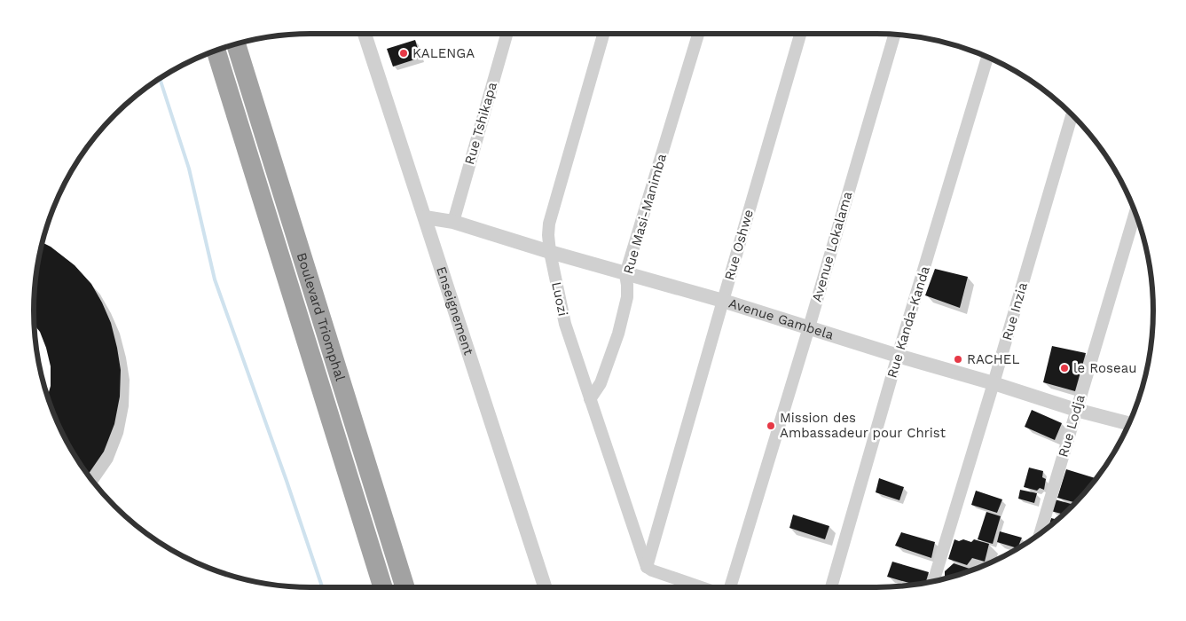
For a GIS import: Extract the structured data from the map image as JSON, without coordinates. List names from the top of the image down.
{
  "streets": {
    "highway": ["Boulevard Triomphal"],
    "street": [
      "Rue Tshikapa",
      "Rue Masi-Manimba",
      "Rue Oshwe",
      "Avenue Lokalama",
      "Luozi",
      "Enseignement",
      "Rue Inzia",
      "Avenue Gambela",
      "Rue Kanda-Kanda",
      "Rue Lodja"
    ]
  },
  "crossings": [
    ["Rue Tshikapa", "Avenue Gambela"],
    ["Rue Masi-Manimba", "Luozi"],
    ["Rue Masi-Manimba", "Avenue Gambela"],
    ["Rue Oshwe", "Luozi"],
    ["Rue Oshwe", "Avenue Gambela"],
    ["Avenue Lokalama", "Avenue Gambela"],
    ["Luozi", "Avenue Gambela"],
    ["Enseignement", "Avenue Gambela"],
    ["Rue Inzia", "Avenue Gambela"],
    ["Avenue Gambela", "Rue Kanda-Kanda"],
    ["Avenue Gambela", "Rue Lodja"]
  ],
  "places": [
    "KALENGA",
    "RACHEL",
    "le Roseau",
    "Mission des Ambassadeur pour Christ"
  ]
}
